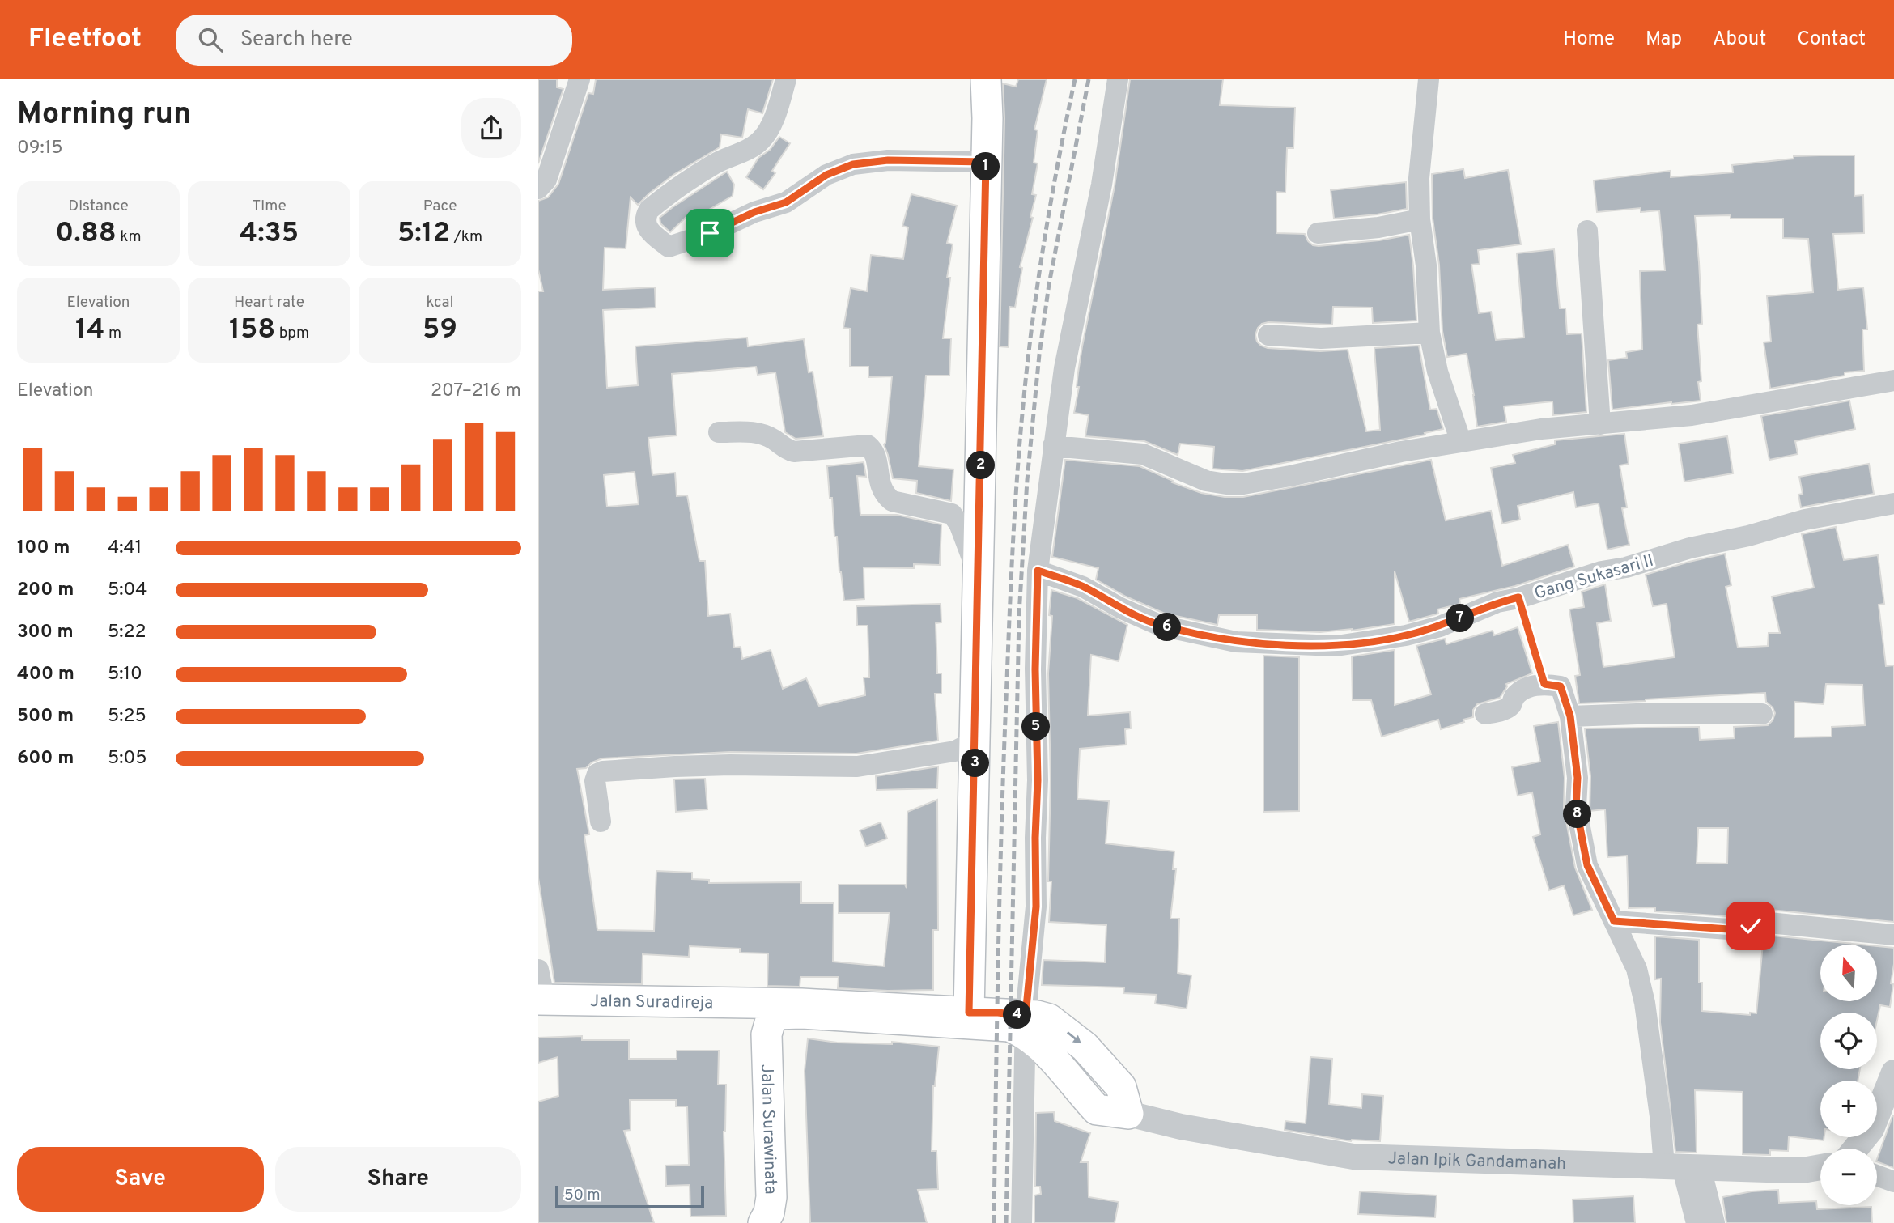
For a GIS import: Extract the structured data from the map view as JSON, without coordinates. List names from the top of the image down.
{
  "streets": {
    "main road": ["Jalan Suradireja", "Jalan Surawinata", "Jalan Ipik Gandamanah"],
    "street": ["Gang Sukasari II"]
  },
  "crossings": [
    ["Jalan Suradireja", "Jalan Ipik Gandamanah"],
    ["Jalan Surawinata", "Jalan Ipik Gandamanah"]
  ],
  "scale_bar": "50 m",
  "north": "top",
  "page": {
    "header": "Fleetfoot",
    "search": "Search here",
    "nav": [
      "Home",
      "Map",
      "About",
      "Contact"
    ],
    "heading": ["Morning run", "09:15"],
    "pins": [
      "1",
      "2",
      "7",
      "6",
      "5",
      "3",
      "8",
      "4"
    ],
    "stats": [
      ["Distance", "0.88 km"],
      ["Time", "4:35"],
      ["Pace", "5:12 /km"],
      ["Elevation", "14 m"],
      ["Heart rate", "158 bpm"],
      ["kcal", "59"]
    ],
    "chart": ["Elevation", "207–216 m"],
    "list": [
      {
        "name": "100 m",
        "note": "4:41"
      },
      {
        "name": "200 m",
        "note": "5:04"
      },
      {
        "name": "300 m",
        "note": "5:22"
      },
      {
        "name": "400 m",
        "note": "5:10"
      },
      {
        "name": "500 m",
        "note": "5:25"
      },
      {
        "name": "600 m",
        "note": "5:05"
      }
    ],
    "map_buttons": ["+", "−"],
    "buttons": ["Save", "Share"],
    "scale": "50 m"
  }
}
